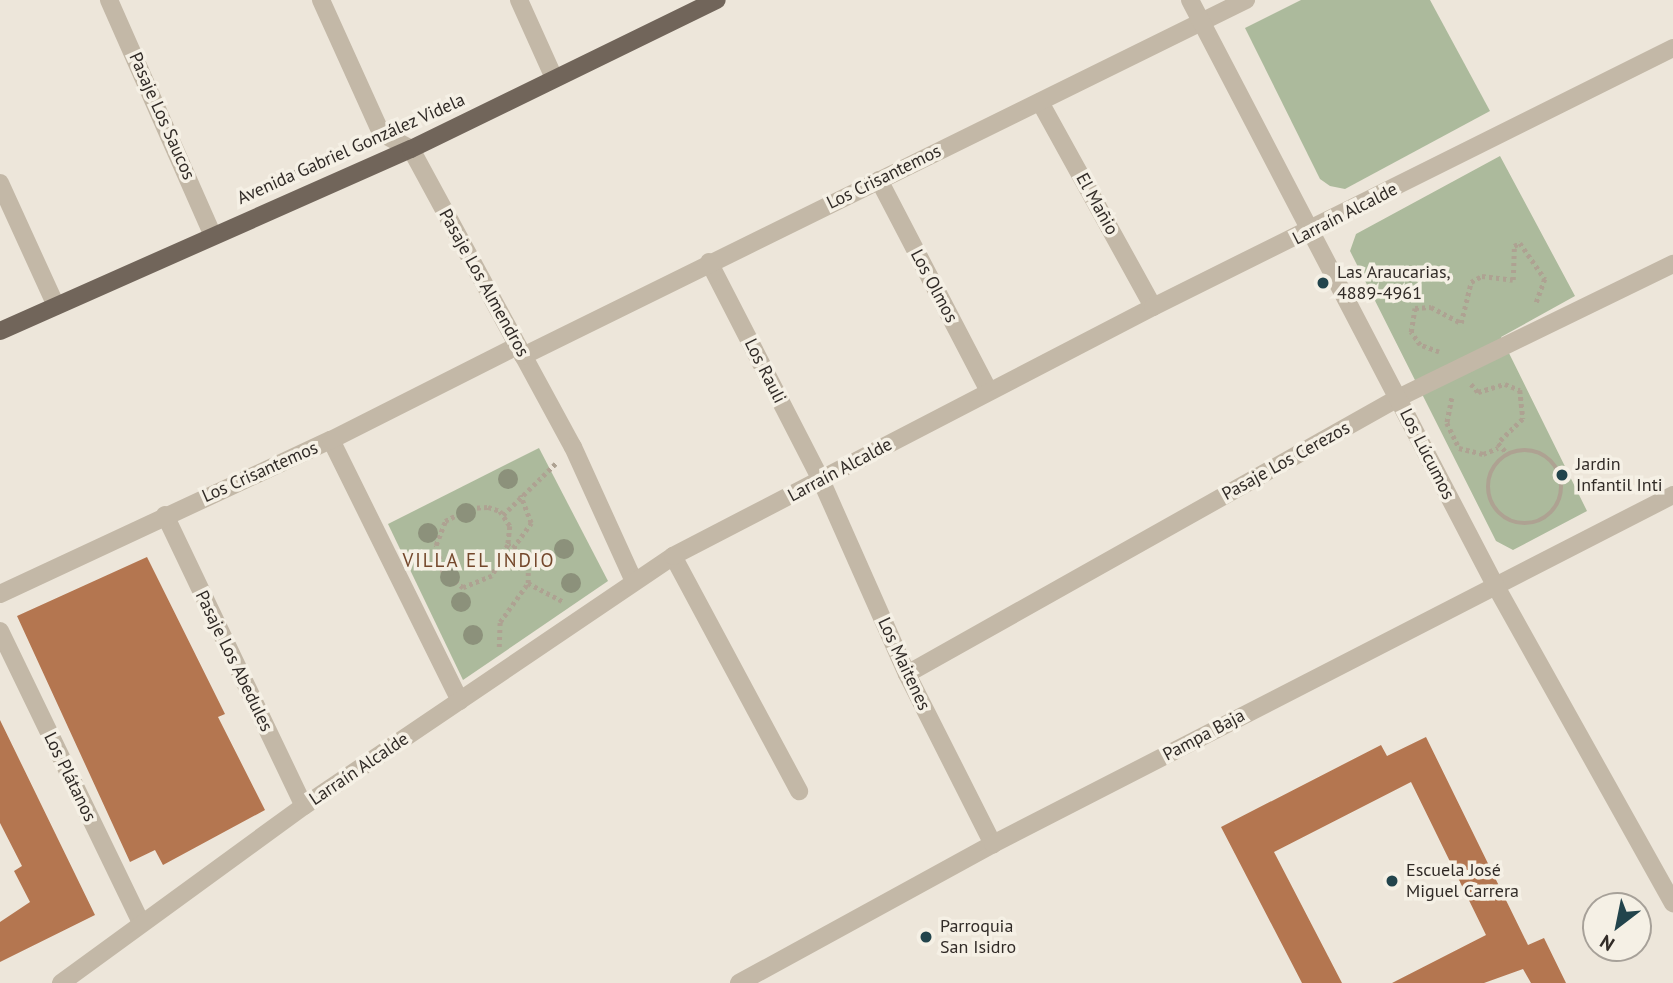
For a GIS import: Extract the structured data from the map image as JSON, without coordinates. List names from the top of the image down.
{
  "streets": {
    "main road": ["Avenida Gabriel González Videla"],
    "street": [
      "Pasaje Los Saucos",
      "Los Crisantemos",
      "El Mañio",
      "Larraín Alcalde",
      "Pasaje Los Almendros",
      "Los Olmos",
      "Los Rauli",
      "Los Lúcumos",
      "Pasaje Los Cerezos",
      "Pasaje Los Abedules",
      "Los Maitenes",
      "Pampa Baja",
      "Los Plátanos"
    ]
  },
  "crossings": [
    ["Pasaje Los Saucos", "Avenida Gabriel González Videla"],
    ["Avenida Gabriel González Videla", "Pasaje Los Almendros"],
    ["Los Crisantemos", "El Mañio"],
    ["Los Crisantemos", "Pasaje Los Almendros"],
    ["Los Crisantemos", "Los Olmos"],
    ["Los Crisantemos", "Los Rauli"],
    ["Los Crisantemos", "Los Lúcumos"],
    ["Los Crisantemos", "Pasaje Los Abedules"],
    ["El Mañio", "Larraín Alcalde"],
    ["Larraín Alcalde", "Pasaje Los Almendros"],
    ["Larraín Alcalde", "Los Olmos"],
    ["Larraín Alcalde", "Los Rauli"],
    ["Larraín Alcalde", "Los Lúcumos"],
    ["Larraín Alcalde", "Pasaje Los Abedules"],
    ["Larraín Alcalde", "Los Maitenes"],
    ["Larraín Alcalde", "Los Plátanos"],
    ["Los Rauli", "Los Maitenes"],
    ["Los Lúcumos", "Pasaje Los Cerezos"],
    ["Los Lúcumos", "Pampa Baja"],
    ["Pasaje Los Cerezos", "Los Maitenes"],
    ["Los Maitenes", "Pampa Baja"]
  ],
  "districts": ["VILLA EL INDIO"],
  "places": [
    "Las Araucarias, 4889-4961",
    "Jardin Infantil Inti",
    "Escuela José Miguel Carrera",
    "Parroquia San Isidro"
  ],
  "north": "bottom left"
}
